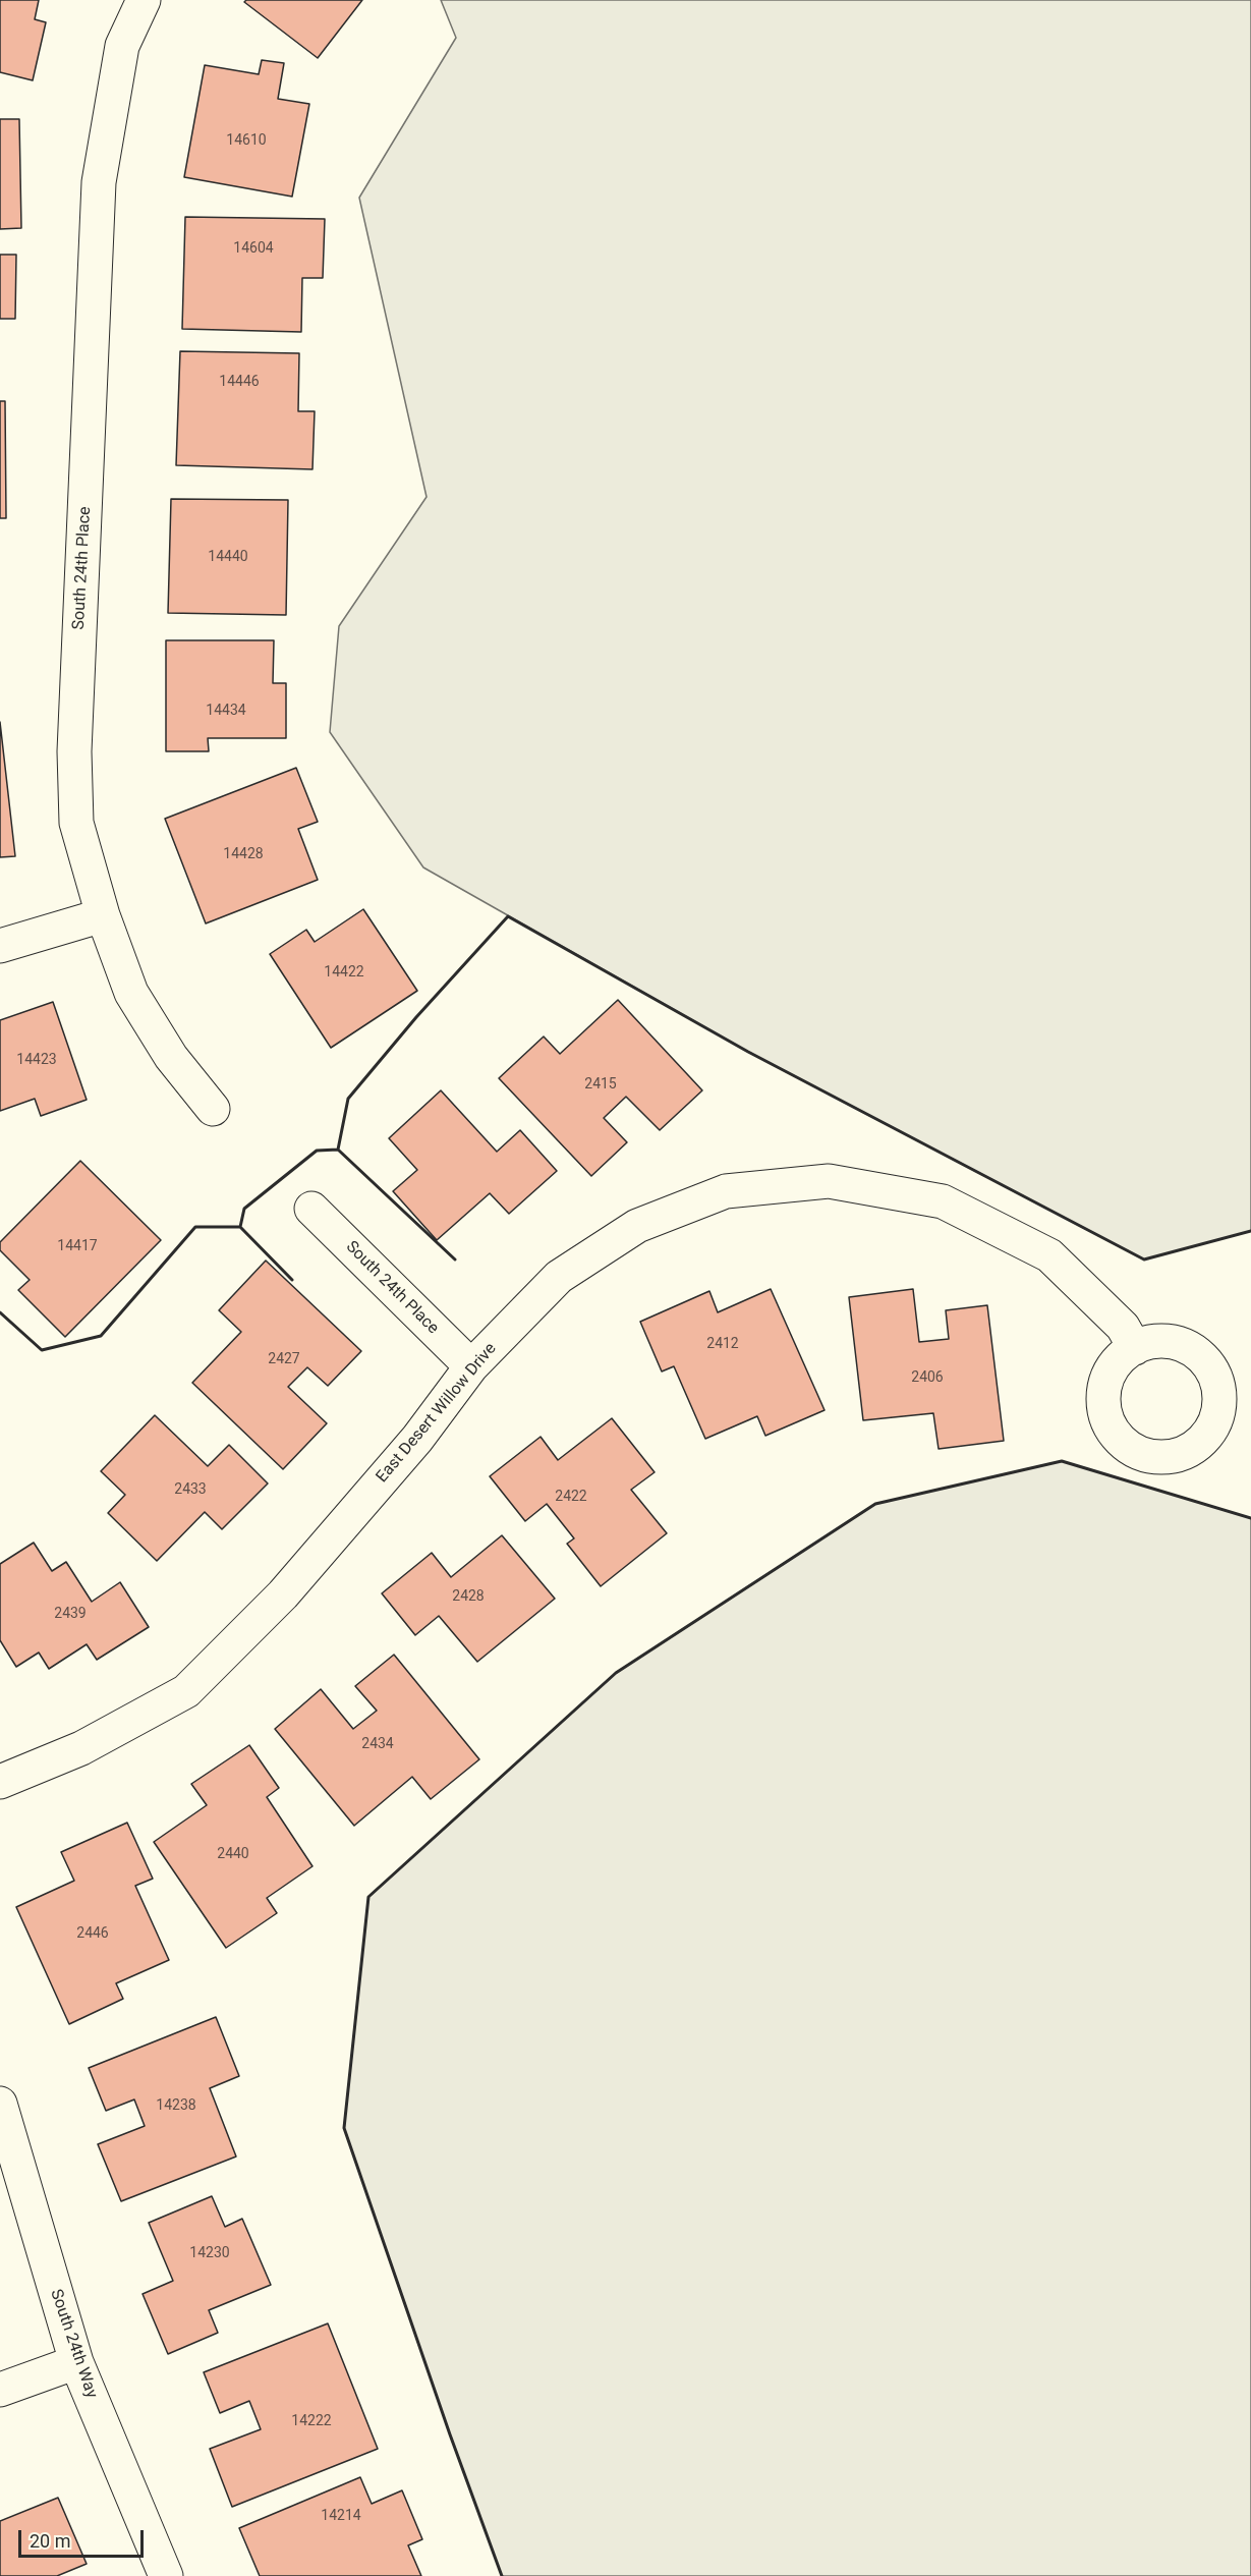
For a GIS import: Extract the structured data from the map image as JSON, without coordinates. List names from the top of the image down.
{
  "streets": {
    "street": ["South 24th Place", "East Desert Willow Drive", "South 24th Way"]
  },
  "crossings": [
    ["South 24th Place", "East Desert Willow Drive"]
  ],
  "house_numbers": [
    "14610",
    "14604",
    "14446",
    "14440",
    "14434",
    "14428",
    "14422",
    "14423",
    "2415",
    "14417",
    "2412",
    "2427",
    "2406",
    "2433",
    "2422",
    "2428",
    "2439",
    "2434",
    "2440",
    "2446",
    "14238",
    "14230",
    "14222",
    "14214"
  ],
  "scale_bar": "20 m"
}
